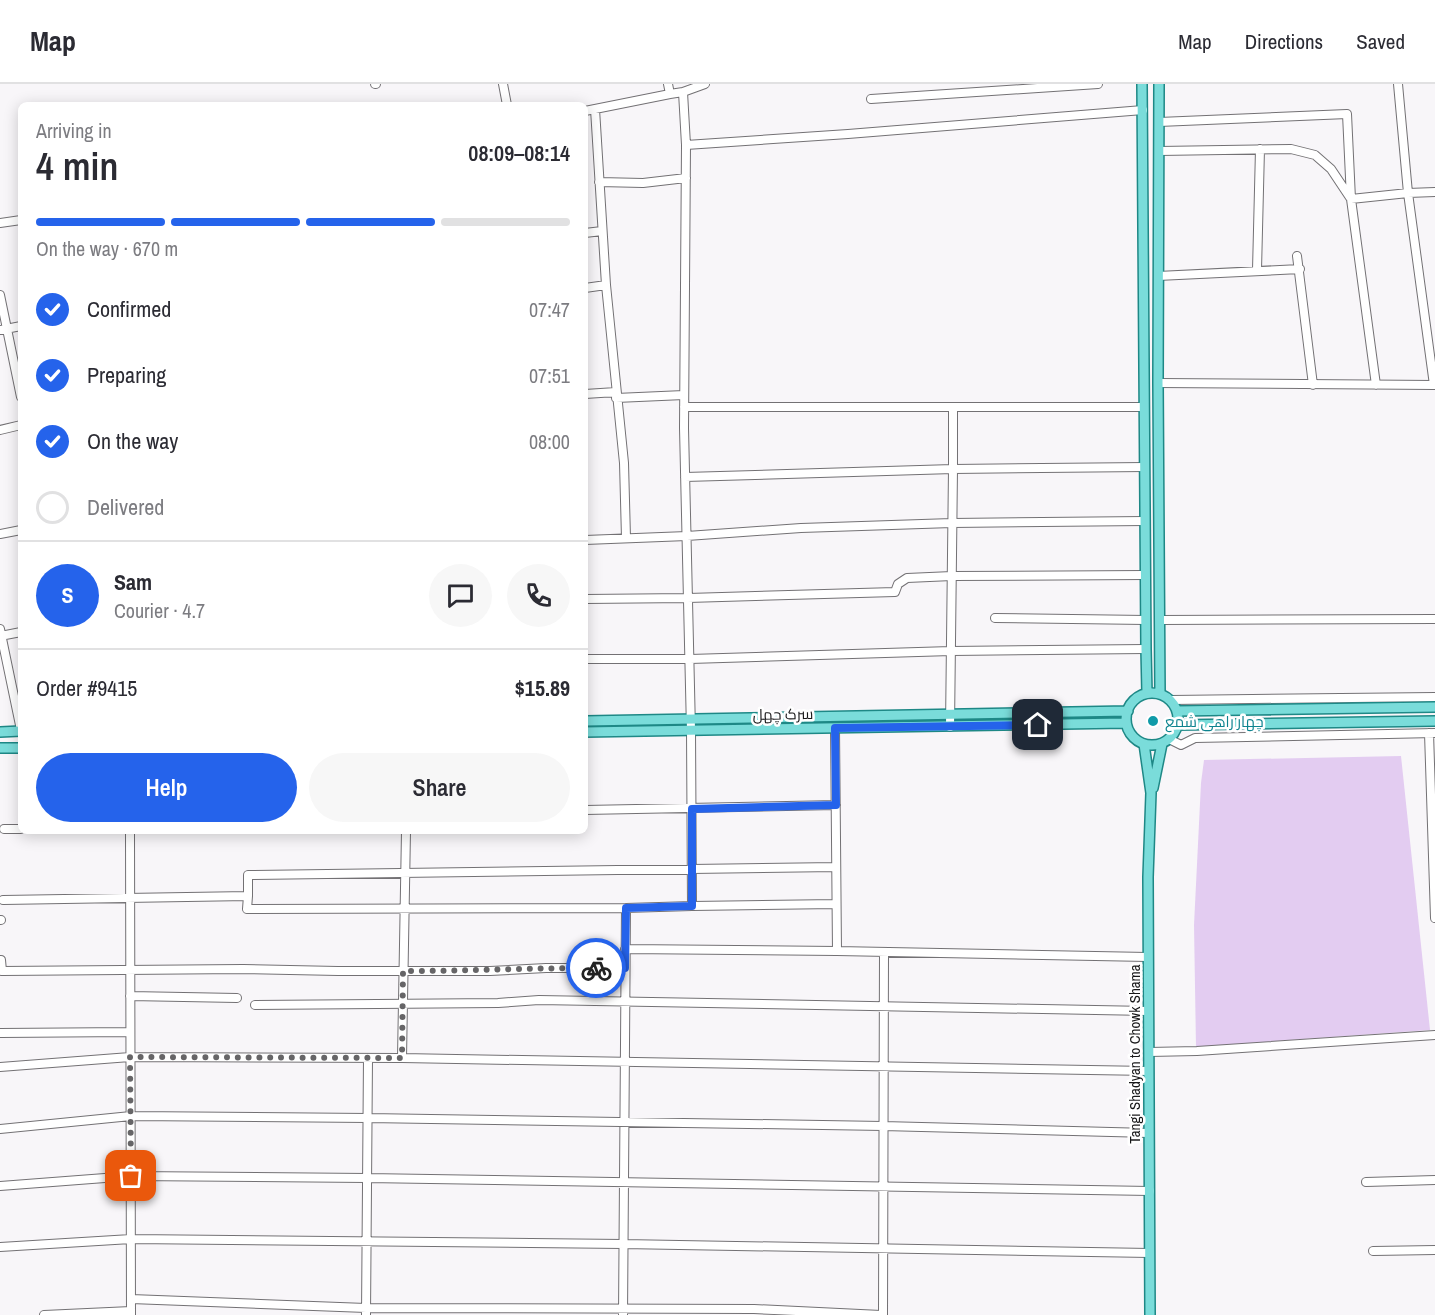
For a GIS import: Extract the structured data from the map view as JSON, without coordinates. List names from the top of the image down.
{
  "streets": {
    "main road": ["سرک چهل", "Tangi Shadyan to Chowk Shama"]
  },
  "places": ["چهار راهی شمع"],
  "page": {
    "header": "Map",
    "nav": ["Map", "Directions", "Saved"],
    "heading": ["4 min", "Arriving in", "08:09–08:14"],
    "panel": [
      "Sam",
      "Courier · 4.7",
      "Order #9415",
      "$15.89"
    ],
    "bar": "On the way · 670 m",
    "list": [
      ["Confirmed", "07:47"],
      ["Preparing", "07:51"],
      ["On the way", "08:00"],
      "Delivered"
    ],
    "round": "S",
    "buttons": ["Help", "Share"]
  }
}
